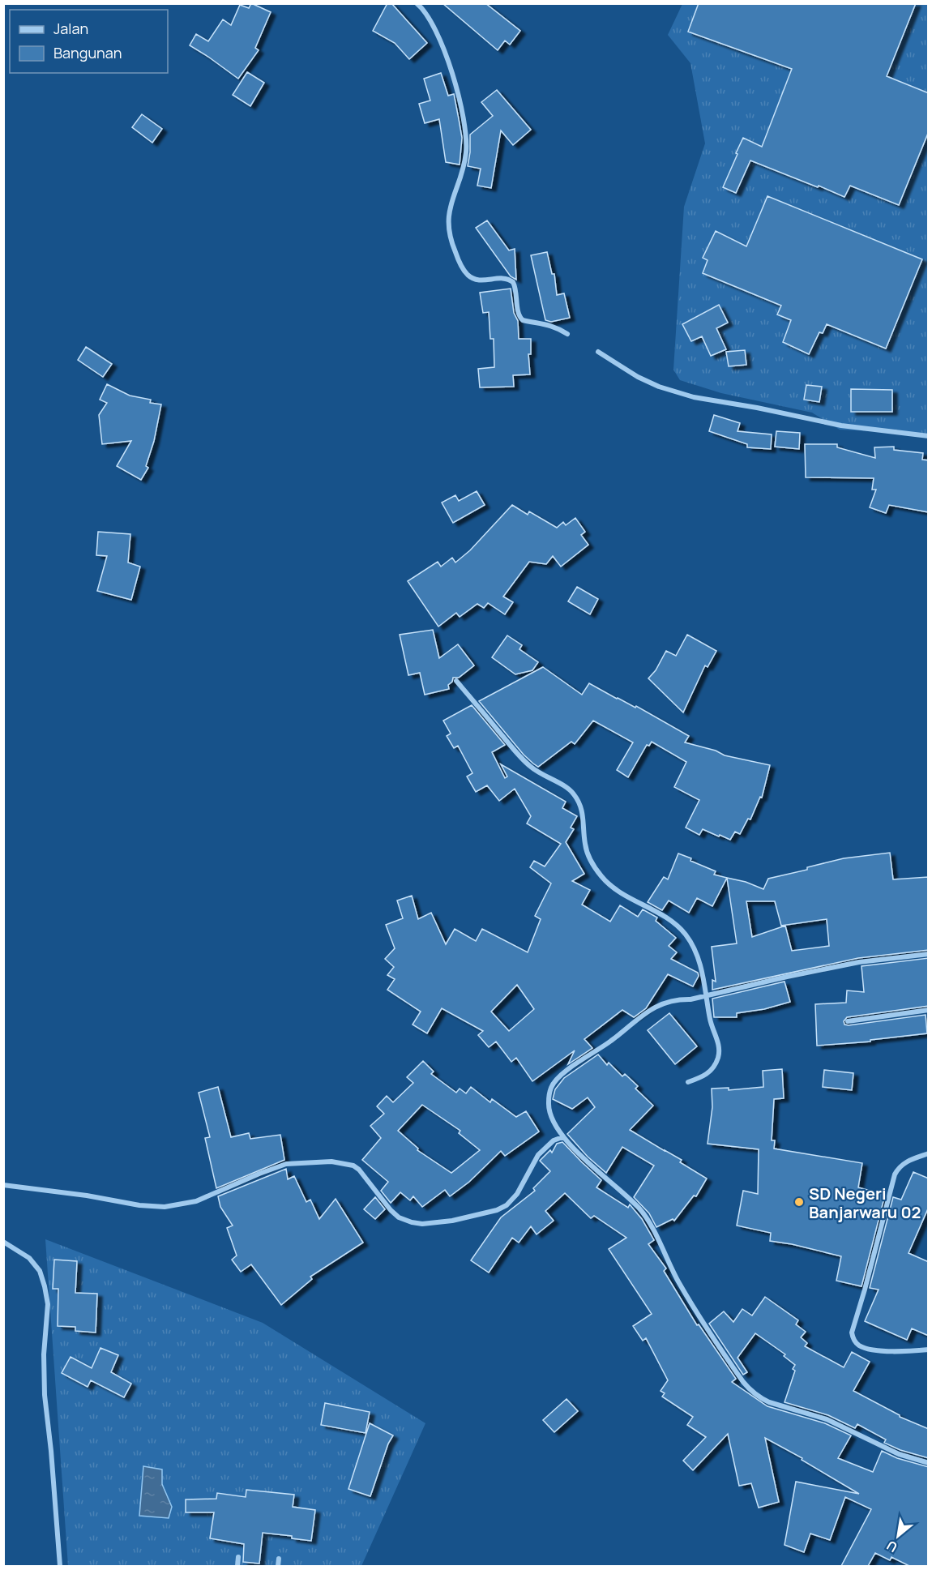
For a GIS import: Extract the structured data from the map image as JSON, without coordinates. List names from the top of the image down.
{
  "places": ["SD Negeri Banjarwaru 02"],
  "legend": ["Jalan", "Bangunan"],
  "north": "bottom left"
}
